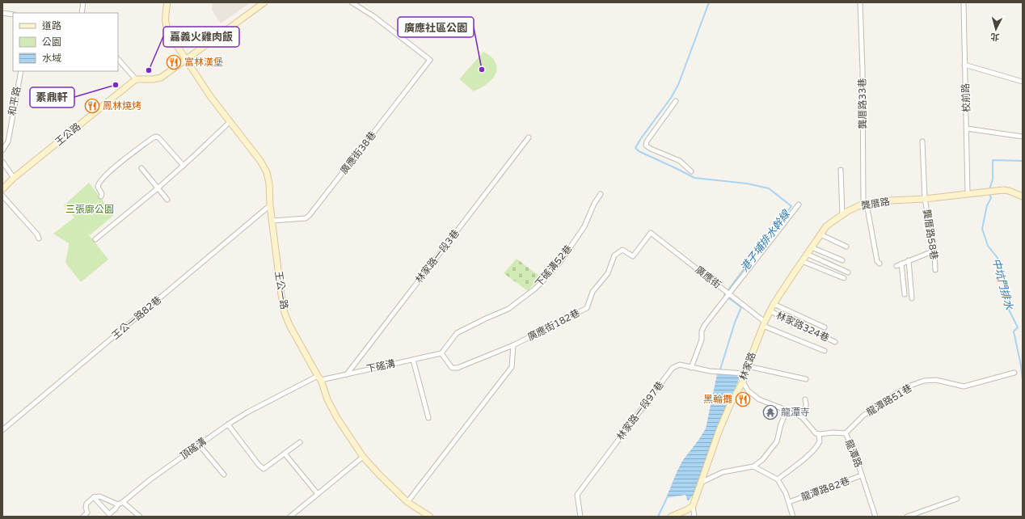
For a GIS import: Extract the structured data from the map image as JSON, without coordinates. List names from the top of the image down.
{
  "streets": {
    "street": [
      "校前路",
      "和平路",
      "龔厝路33巷",
      "王公路",
      "廣應街38巷",
      "龔厝路",
      "龔厝路58巷",
      "林家路一段3巷",
      "下磘溝52巷",
      "廣應街",
      "王公一路",
      "王公一路82巷",
      "廣應街182巷",
      "林家路324巷",
      "下磘溝",
      "林家路",
      "龍潭路51巷",
      "林家路一段97巷",
      "頂磘溝",
      "龍潭路",
      "龍潭路82巷"
    ]
  },
  "crossings": [
    ["校前路", "龔厝路"],
    ["龔厝路33巷", "龔厝路"],
    ["廣應街38巷", "王公一路"],
    ["龔厝路", "龔厝路58巷"],
    ["龔厝路", "林家路"],
    ["林家路一段3巷", "下磘溝"],
    ["下磘溝52巷", "廣應街182巷"],
    ["下磘溝52巷", "下磘溝"],
    ["廣應街", "廣應街182巷"],
    ["廣應街", "林家路"],
    ["王公一路", "王公一路82巷"],
    ["王公一路", "下磘溝"],
    ["王公一路", "頂磘溝"],
    ["廣應街182巷", "下磘溝"],
    ["林家路324巷", "林家路"],
    ["下磘溝", "頂磘溝"],
    ["林家路", "林家路一段97巷"],
    ["龍潭路51巷", "龍潭路"],
    ["龍潭路", "龍潭路82巷"]
  ],
  "water": ["港子埔排水幹線", "中坑門排水"],
  "parks": ["三張廍公園"],
  "places": {
    "restaurant": ["富林漢堡", "鳳林燒烤", "黑輪攤"],
    "other": ["廣應社區公園", "嘉義火雞肉飯", "素鼎軒"],
    "temple": ["龍潭寺"]
  },
  "legend": ["道路", "公園", "水域"],
  "north": "bottom"
}
